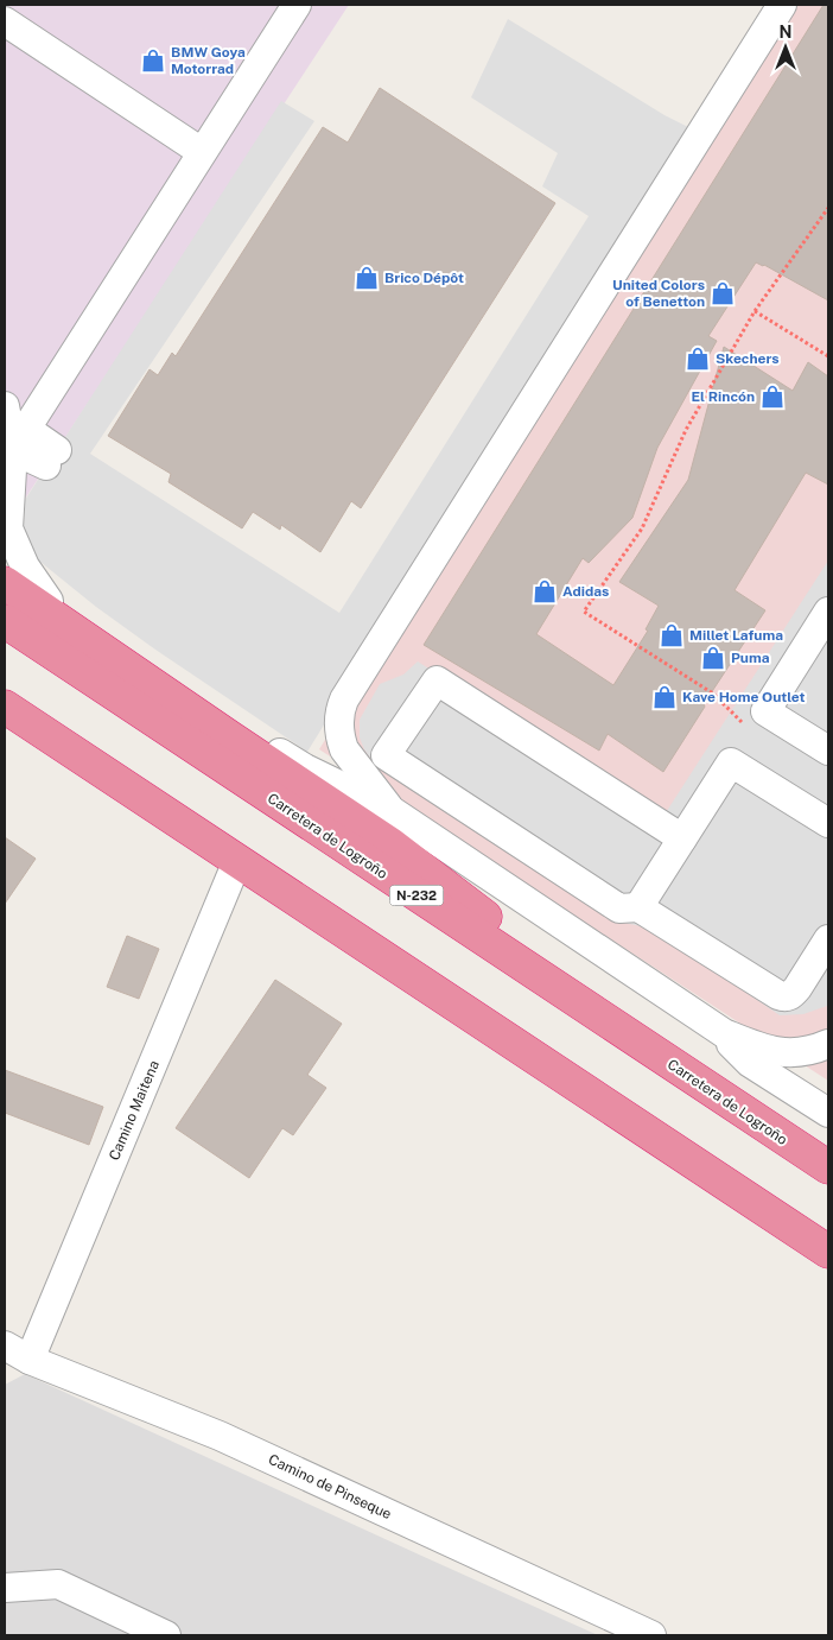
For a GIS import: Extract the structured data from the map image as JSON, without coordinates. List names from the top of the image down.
{
  "streets": {
    "highway": ["Carretera de Logroño", "N-232"],
    "street": ["Camino Maitena", "Camino de Pinseque"]
  },
  "crossings": [
    ["Camino Maitena", "Camino de Pinseque"]
  ],
  "places": {
    "shop": [
      "BMW Goya Motorrad",
      "Brico Dépôt",
      "United Colors of Benetton",
      "Skechers",
      "El Rincón",
      "Adidas",
      "Millet Lafuma",
      "Puma",
      "Kave Home Outlet"
    ]
  },
  "north": "top"
}
